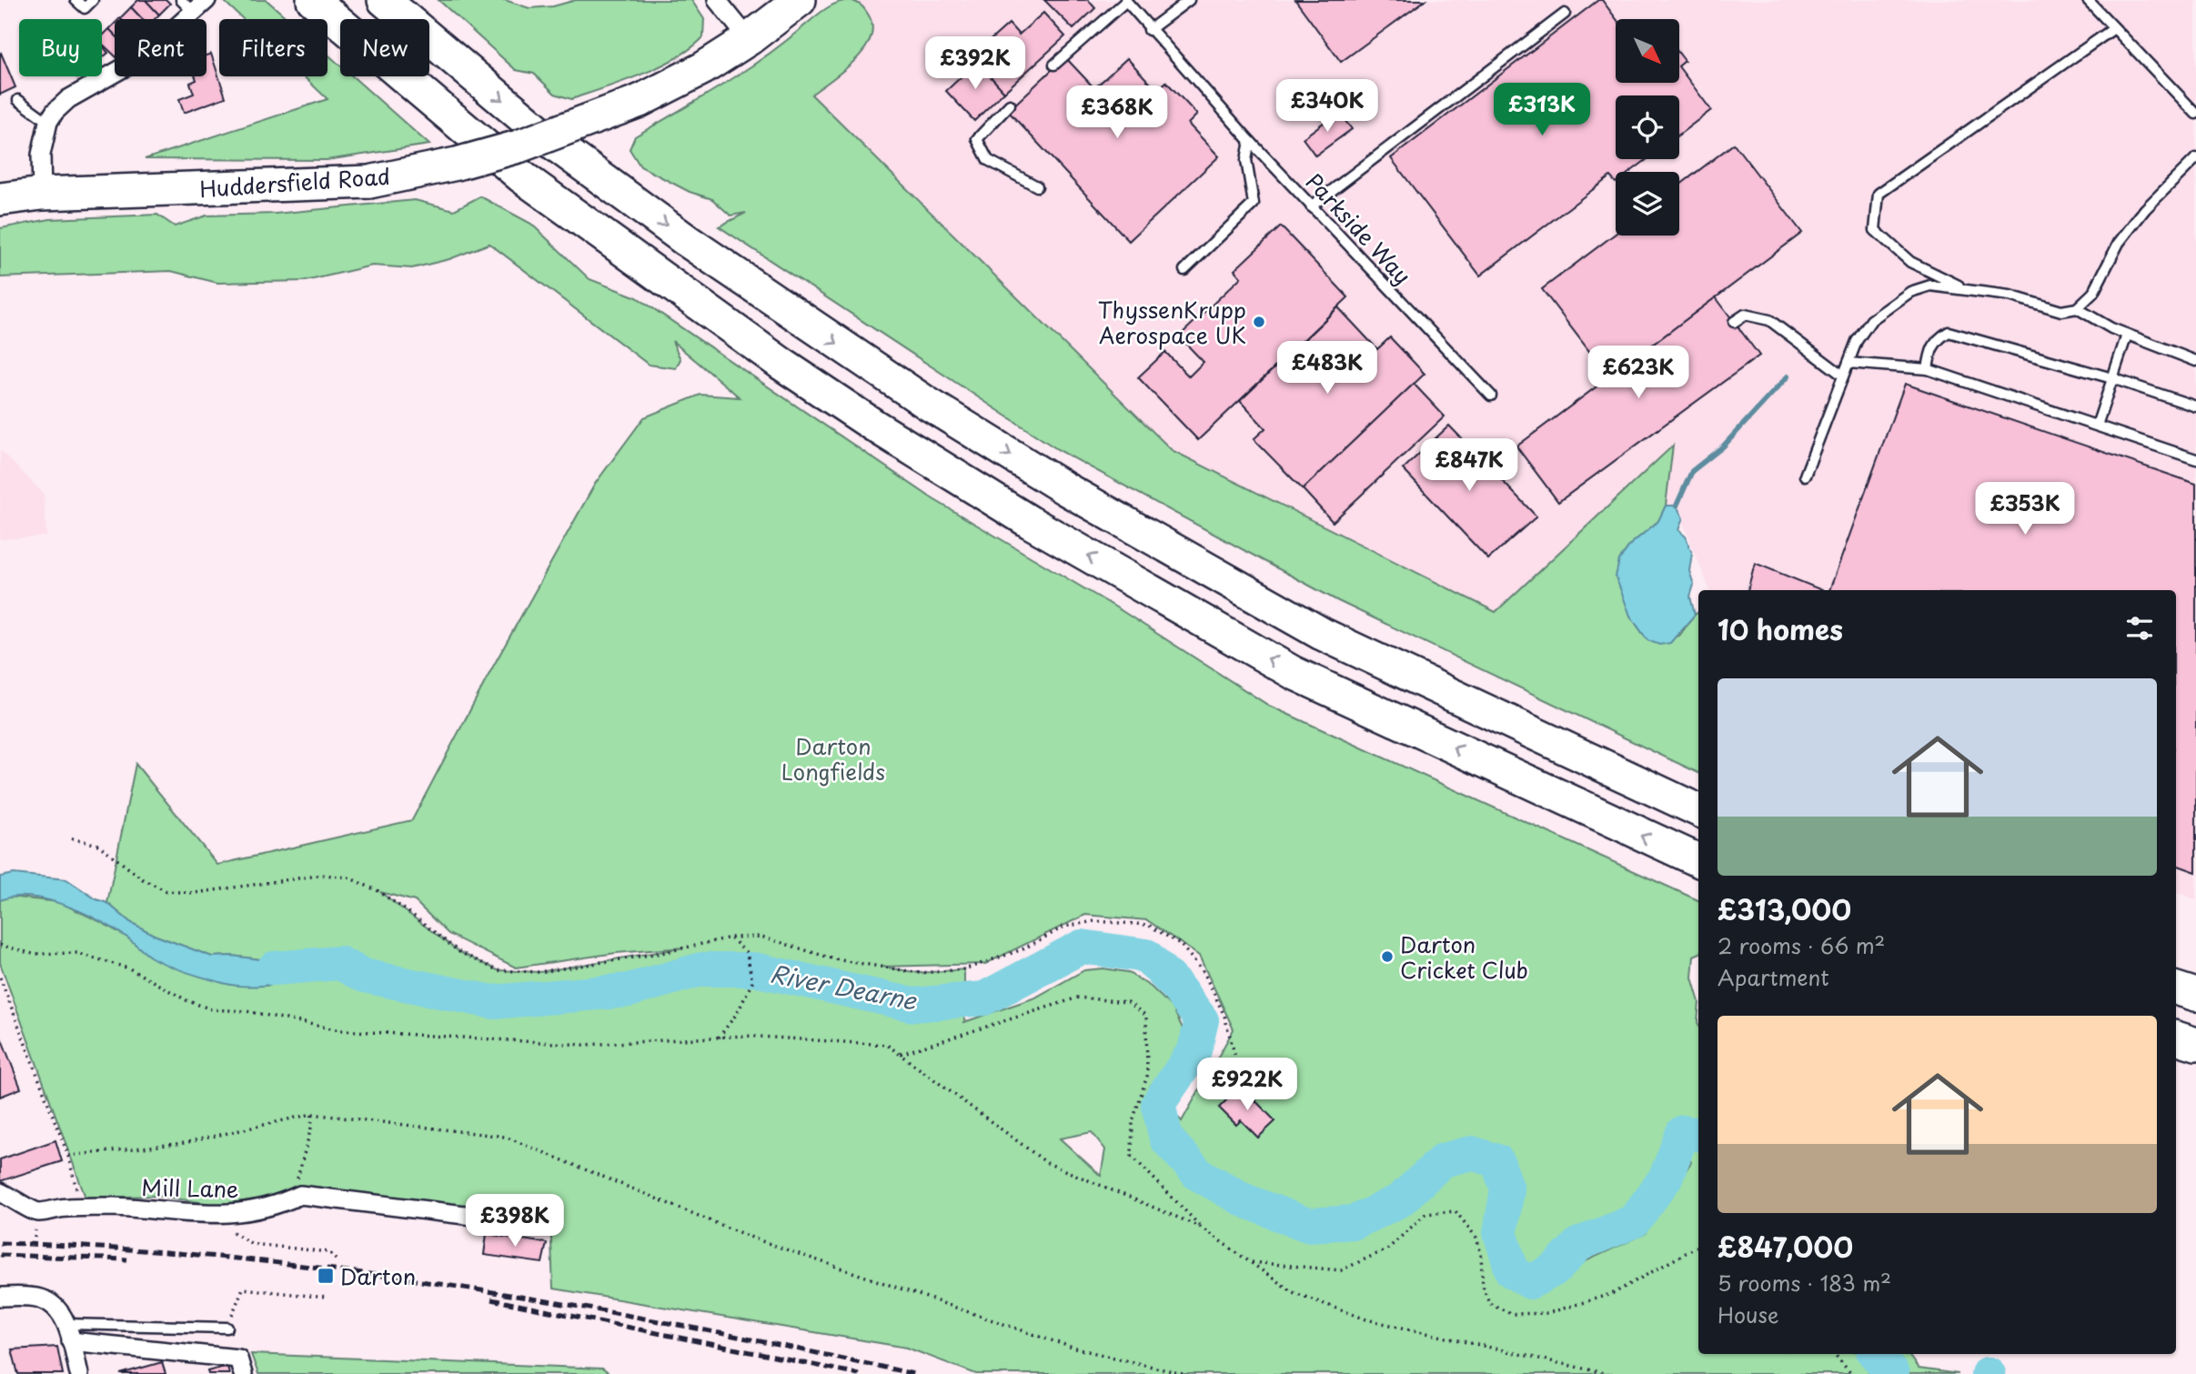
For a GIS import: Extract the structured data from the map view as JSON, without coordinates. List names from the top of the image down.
{
  "streets": {
    "highway": ["Huddersfield Road"],
    "street": ["Mill Lane"],
    "lane": ["Parkside Way"]
  },
  "water": ["River Dearne"],
  "parks": ["Darton Longfields"],
  "places": {
    "other": ["ThyssenKrupp Aerospace UK", "Darton Cricket Club"],
    "transit": ["Darton"]
  },
  "north": "bottom right",
  "page": {
    "chip": [
      "Buy",
      "Rent",
      "Filters",
      "New"
    ],
    "price": [
      "£392K",
      "£340K",
      "£313K",
      "£368K",
      "£483K",
      "£623K",
      "£847K",
      "£353K",
      "£922K",
      "£398K"
    ],
    "heading": "10 homes",
    "list": [
      {
        "name": "£313,000",
        "note": "2 rooms · 66 m² · Apartment"
      },
      {
        "name": "£847,000",
        "note": "5 rooms · 183 m² · House"
      }
    ]
  }
}
